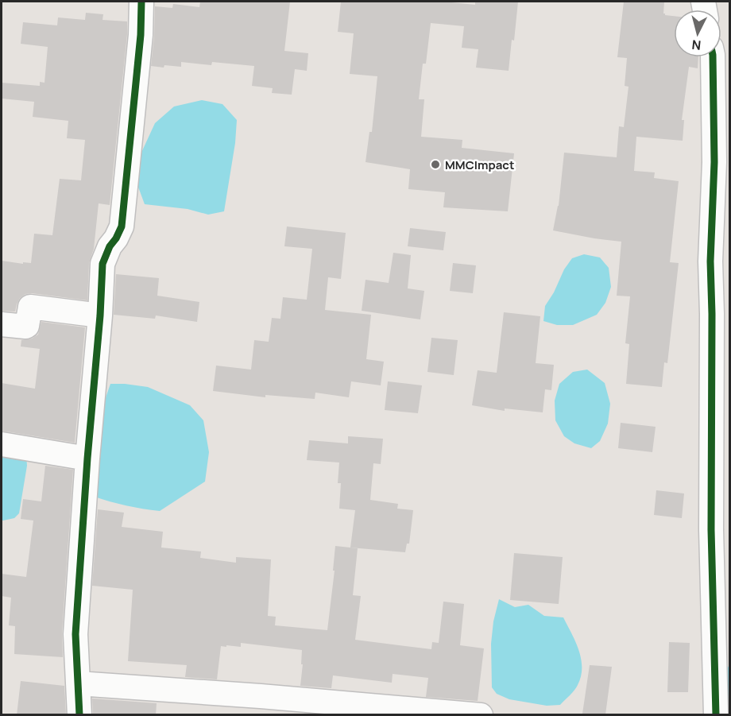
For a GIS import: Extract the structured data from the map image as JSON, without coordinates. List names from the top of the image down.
{
  "places": ["MMCImpact"],
  "north": "bottom"
}
